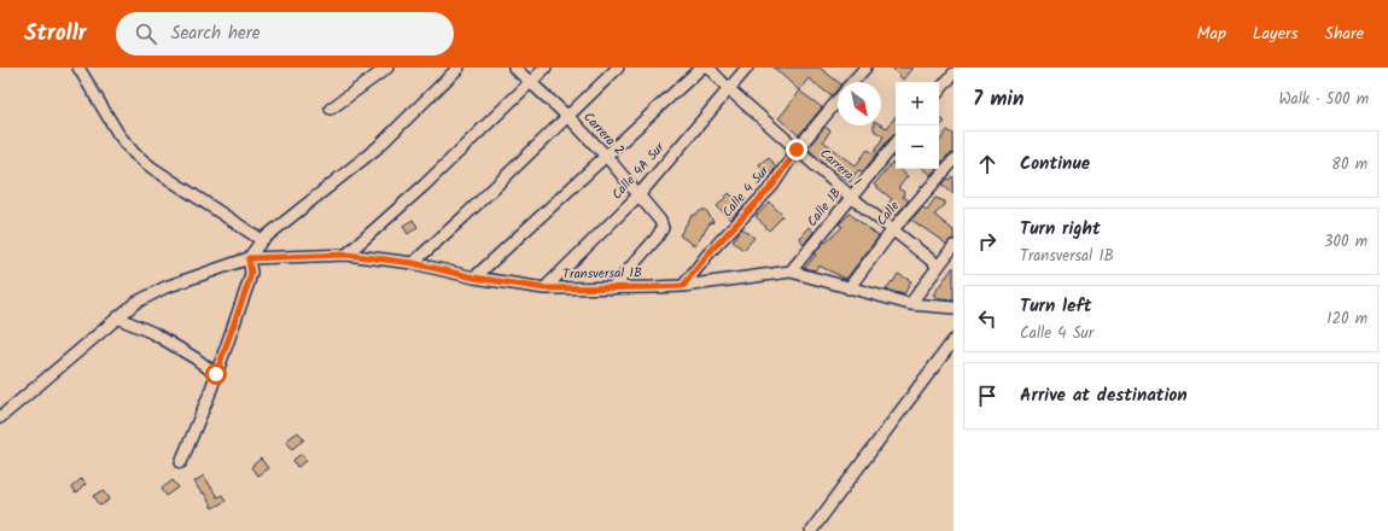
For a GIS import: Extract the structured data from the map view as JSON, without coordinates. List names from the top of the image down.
{
  "streets": {
    "street": [
      "Carrera 2",
      "Carrera 1",
      "Calle 4A Sur",
      "Calle 4 Sur",
      "Calle 1B",
      "Calle",
      "Transversal 1B"
    ]
  },
  "crossings": [
    ["Carrera 2", "Calle 4A Sur"],
    ["Carrera 2", "Transversal 1B"],
    ["Carrera 1", "Calle 4A Sur"],
    ["Carrera 1", "Calle 4 Sur"],
    ["Carrera 1", "Calle 1B"],
    ["Carrera 1", "Calle"],
    ["Calle 4A Sur", "Transversal 1B"],
    ["Calle 4 Sur", "Transversal 1B"],
    ["Calle 1B", "Transversal 1B"],
    ["Calle", "Transversal 1B"]
  ],
  "north": "bottom right",
  "page": {
    "header": "Strollr",
    "search": "Search here",
    "nav": ["Map", "Layers", "Share"],
    "heading": ["7 min", "Walk · 500 m"],
    "map_buttons": ["+", "−"],
    "list": [
      ["Continue", "80 m"],
      ["Turn right", "Transversal 1B", "300 m"],
      ["Turn left", "Calle 4 Sur", "120 m"],
      "Arrive at destination"
    ]
  }
}
